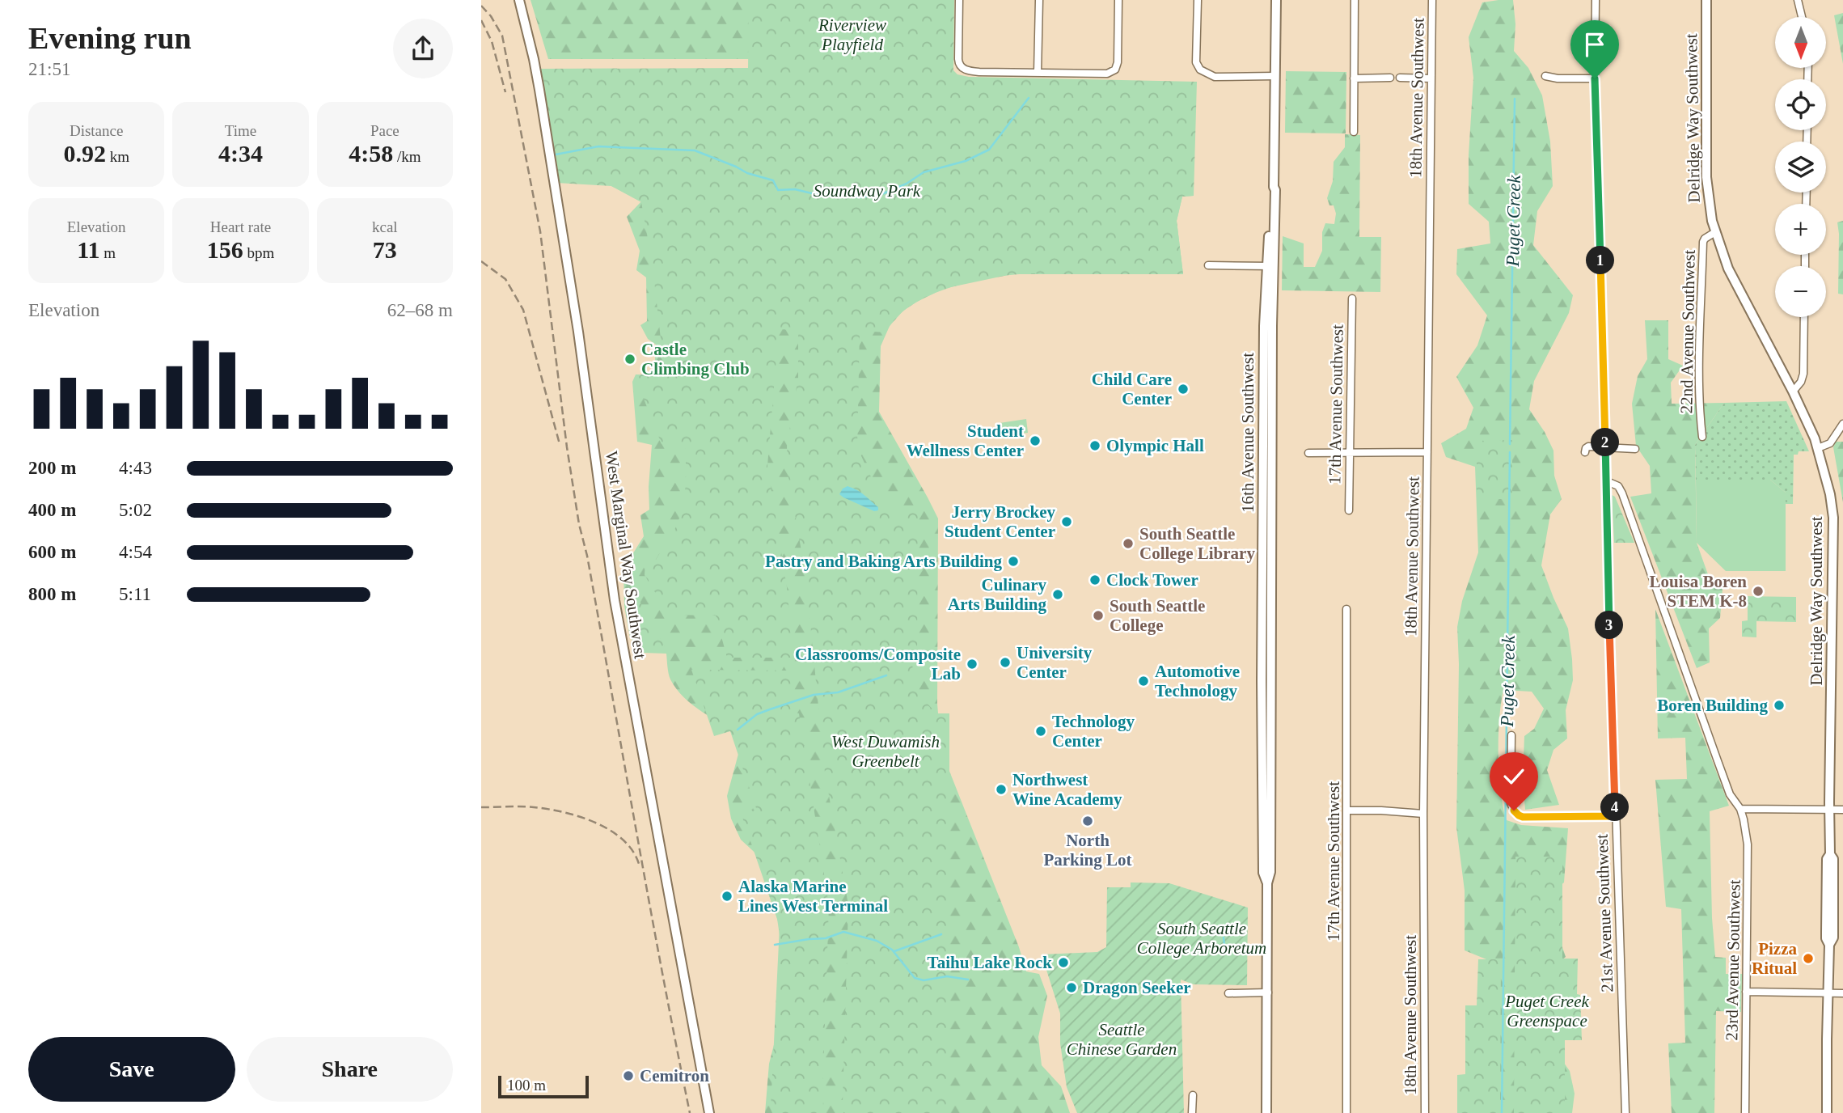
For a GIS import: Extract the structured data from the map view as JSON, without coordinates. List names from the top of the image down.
{
  "streets": {
    "main road": ["Delridge Way Southwest", "16th Avenue Southwest", "West Marginal Way Southwest"],
    "street": [
      "18th Avenue Southwest",
      "22nd Avenue Southwest",
      "17th Avenue Southwest",
      "21st Avenue Southwest",
      "23rd Avenue Southwest"
    ]
  },
  "crossings": [
    ["Delridge Way Southwest", "22nd Avenue Southwest"],
    ["21st Avenue Southwest", "23rd Avenue Southwest"]
  ],
  "water": ["Puget Creek"],
  "parks": [
    "Riverview Playfield",
    "Soundway Park",
    "West Duwamish Greenbelt",
    "South Seattle College Arboretum",
    "Puget Creek Greenspace",
    "Seattle Chinese Garden"
  ],
  "places": [
    "Castle Climbing Club",
    "Child Care Center",
    "Student Wellness Center",
    "Olympic Hall",
    "Jerry Brockey Student Center",
    "South Seattle College Library",
    "Pastry and Baking Arts Building",
    "Clock Tower",
    "Louisa Boren STEM K-8",
    "Culinary Arts Building",
    "South Seattle College",
    "University Center",
    "Classrooms/Composite Lab",
    "Automotive Technology",
    "Boren Building",
    "Technology Center",
    "Northwest Wine Academy",
    "North Parking Lot",
    "Alaska Marine Lines West Terminal",
    "Pizza Ritual",
    "Taihu Lake Rock",
    "Dragon Seeker",
    "Cemitron"
  ],
  "scale_bar": "100 m",
  "north": "bottom",
  "page": {
    "heading": ["Evening run", "21:51"],
    "map_buttons": ["+", "−"],
    "stats": [
      ["Distance", "0.92 km"],
      ["Time", "4:34"],
      ["Pace", "4:58 /km"],
      ["Elevation", "11 m"],
      ["Heart rate", "156 bpm"],
      ["kcal", "73"]
    ],
    "pins": [
      "1",
      "2",
      "3",
      "4"
    ],
    "chart": ["Elevation", "62–68 m"],
    "list": [
      {
        "name": "200 m",
        "note": "4:43"
      },
      {
        "name": "400 m",
        "note": "5:02"
      },
      {
        "name": "600 m",
        "note": "4:54"
      },
      {
        "name": "800 m",
        "note": "5:11"
      }
    ],
    "buttons": ["Save", "Share"],
    "scale": "100 m"
  }
}
